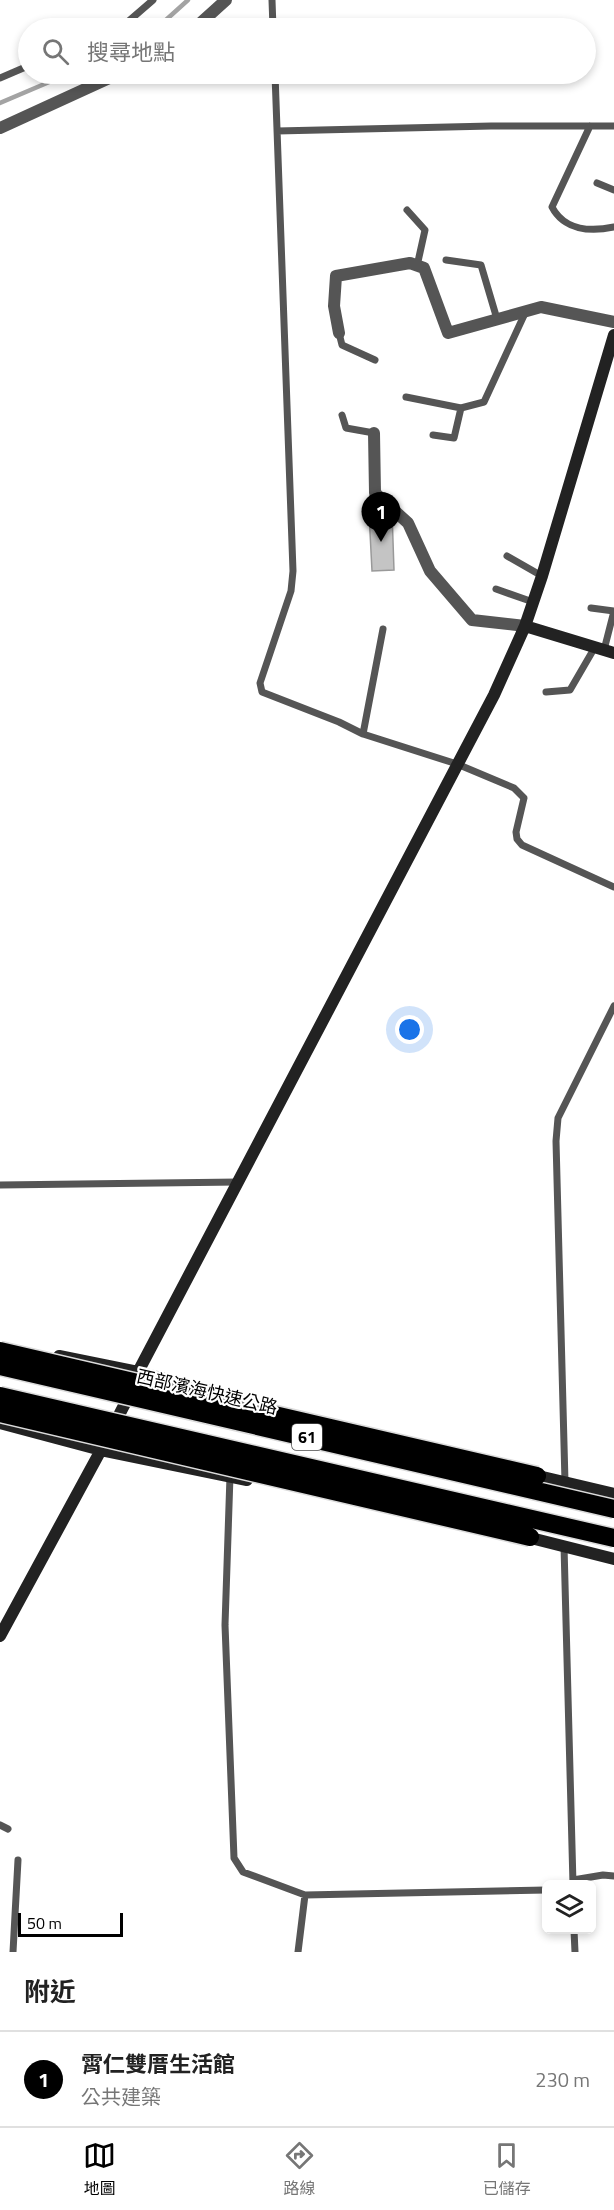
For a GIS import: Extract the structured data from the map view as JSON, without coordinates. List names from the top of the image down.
{
  "streets": {
    "highway": ["西部濱海快速公路", "61"]
  },
  "scale_bar": "50 m",
  "page": {
    "search": "搜尋地點",
    "pins": "1",
    "scale": "50 m",
    "heading": "附近",
    "list": [
      {
        "mark": "1",
        "name": "霄仁雙厝生活館",
        "note": "公共建築",
        "value": "230 m"
      }
    ],
    "nav": ["地圖", "路線", "已儲存"]
  }
}
